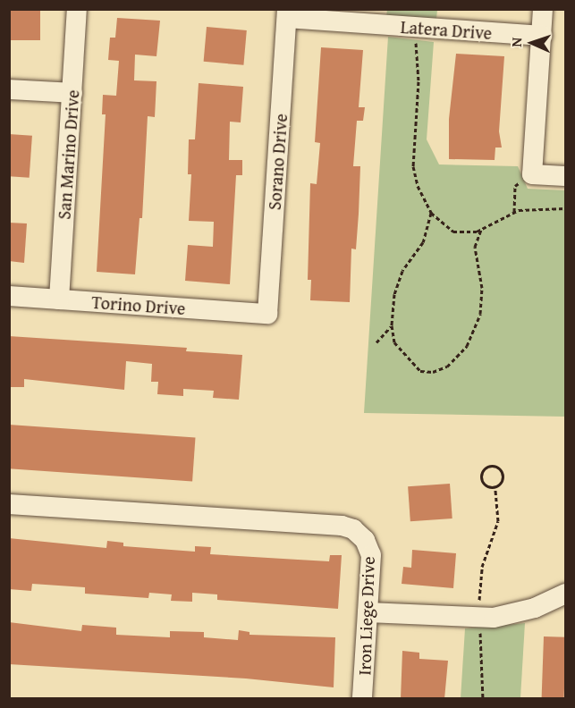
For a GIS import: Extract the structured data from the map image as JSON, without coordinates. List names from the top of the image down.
{
  "streets": {
    "street": [
      "Latera Drive",
      "San Marino Drive",
      "Sorano Drive",
      "Torino Drive",
      "Iron Liege Drive"
    ]
  },
  "crossings": [
    ["Latera Drive", "Sorano Drive"],
    ["San Marino Drive", "Torino Drive"],
    ["Sorano Drive", "Torino Drive"]
  ],
  "north": "left"
}
